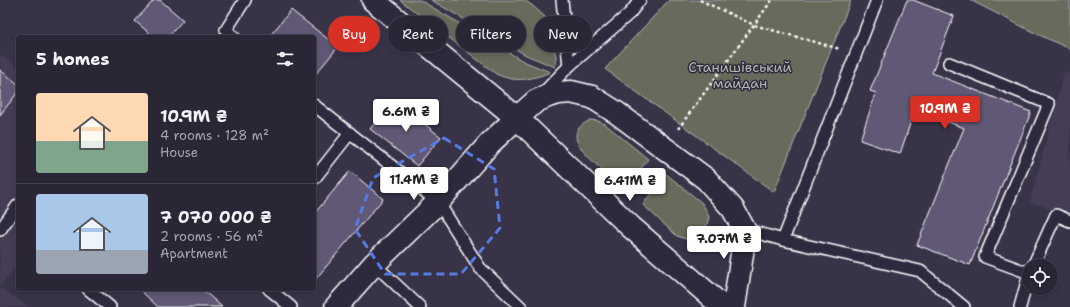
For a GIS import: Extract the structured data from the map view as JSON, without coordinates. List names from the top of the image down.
{
  "parks": ["Станишівський майдан"],
  "page": {
    "chip": [
      "Buy",
      "Rent",
      "Filters",
      "New"
    ],
    "heading": "5 homes",
    "list": [
      {
        "name": "10.9M ₴",
        "note": "4 rooms · 128 m² · House"
      },
      {
        "name": "7 070 000 ₴",
        "note": "2 rooms · 56 m² · Apartment"
      }
    ],
    "price": [
      "10.9M ₴",
      "6.6M ₴",
      "11.4M ₴",
      "6.41M ₴",
      "7.07M ₴"
    ]
  }
}
